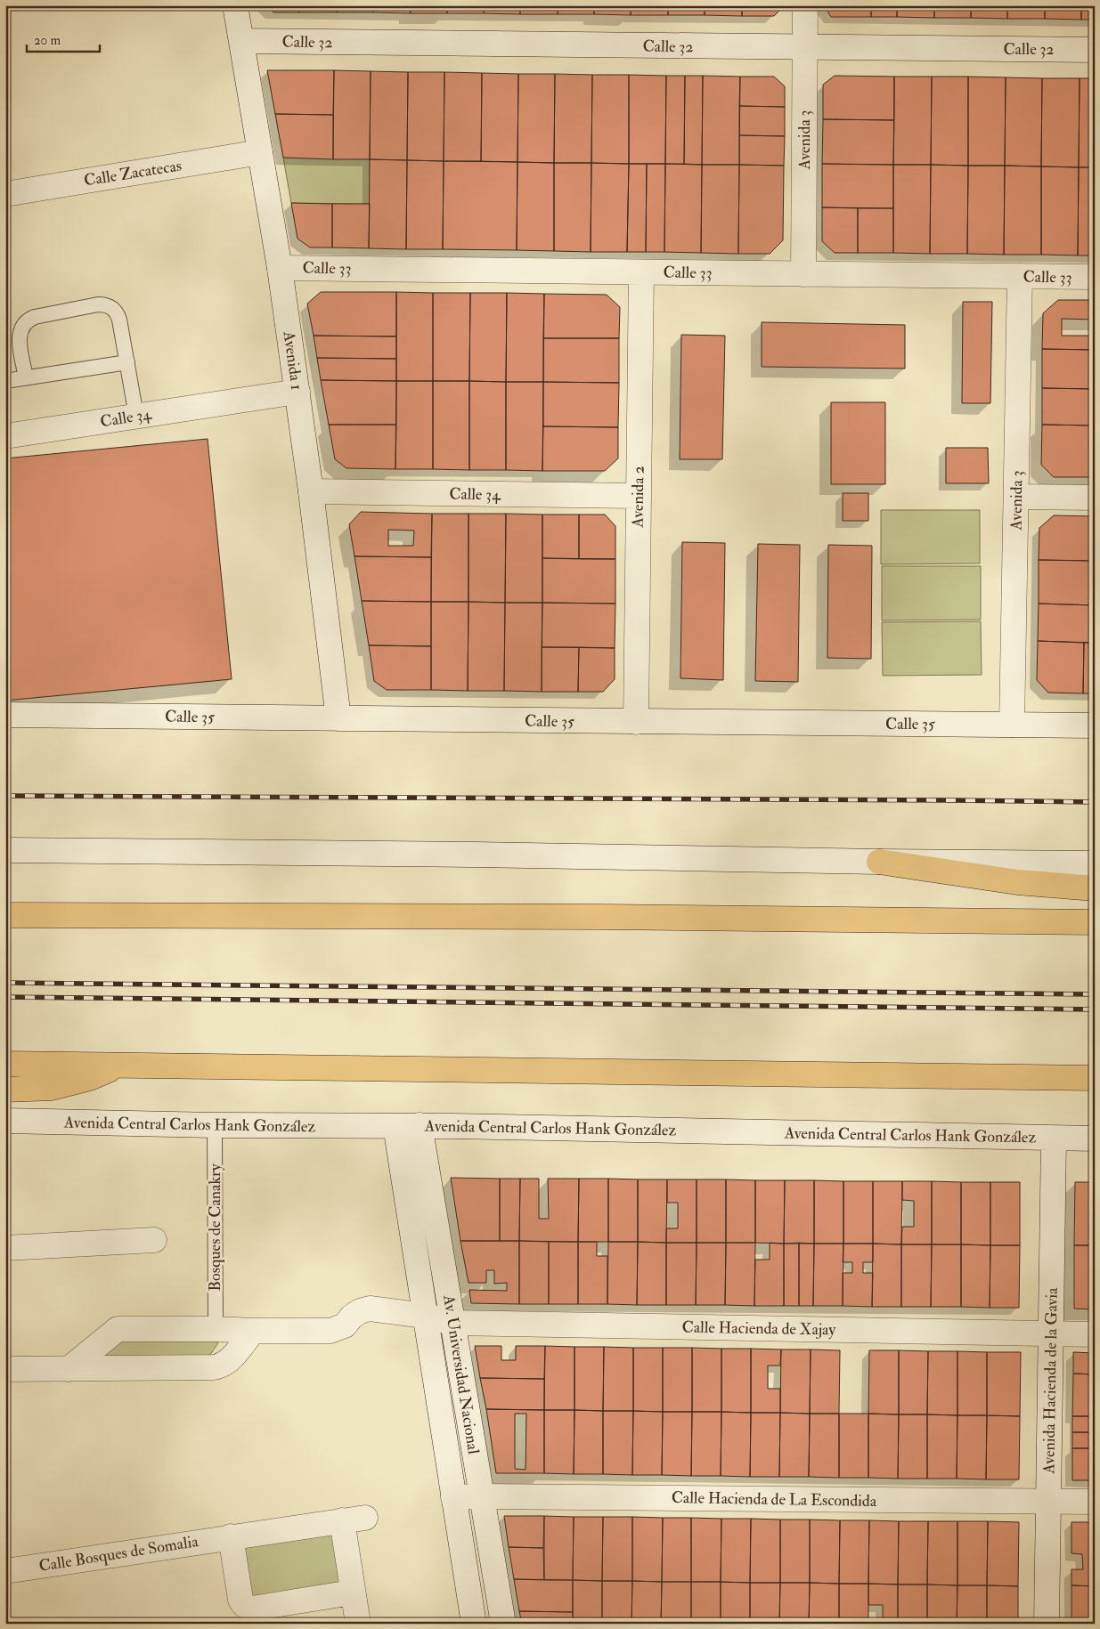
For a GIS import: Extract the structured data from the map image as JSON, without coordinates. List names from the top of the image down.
{
  "streets": {
    "street": [
      "Calle 32",
      "Avenida 3",
      "Calle Zacatecas",
      "Calle 33",
      "Avenida 1",
      "Calle 34",
      "Avenida 2",
      "Calle 35",
      "Avenida Central Carlos Hank González",
      "Calle Hacienda de Xajay",
      "Av. Universidad Nacional",
      "Avenida Hacienda de la Gavia",
      "Calle Hacienda de La Escondida",
      "Calle Bosques de Somalia"
    ],
    "lane": ["Bosques de Canakry"]
  },
  "crossings": [
    ["Calle 32", "Avenida 3"],
    ["Calle 32", "Avenida 1"],
    ["Avenida 3", "Calle 33"],
    ["Avenida 3", "Calle 35"],
    ["Calle Zacatecas", "Avenida 1"],
    ["Calle 33", "Avenida 1"],
    ["Calle 33", "Avenida 2"],
    ["Avenida 1", "Calle 34"],
    ["Avenida 1", "Calle 35"],
    ["Calle 34", "Avenida 2"],
    ["Avenida 2", "Calle 35"],
    ["Avenida Central Carlos Hank González", "Bosques de Canakry"],
    ["Avenida Central Carlos Hank González", "Av. Universidad Nacional"],
    ["Avenida Central Carlos Hank González", "Avenida Hacienda de la Gavia"],
    ["Calle Hacienda de Xajay", "Av. Universidad Nacional"],
    ["Calle Hacienda de Xajay", "Avenida Hacienda de la Gavia"],
    ["Av. Universidad Nacional", "Calle Hacienda de La Escondida"],
    ["Avenida Hacienda de la Gavia", "Calle Hacienda de La Escondida"]
  ],
  "scale_bar": "20 m"
}
